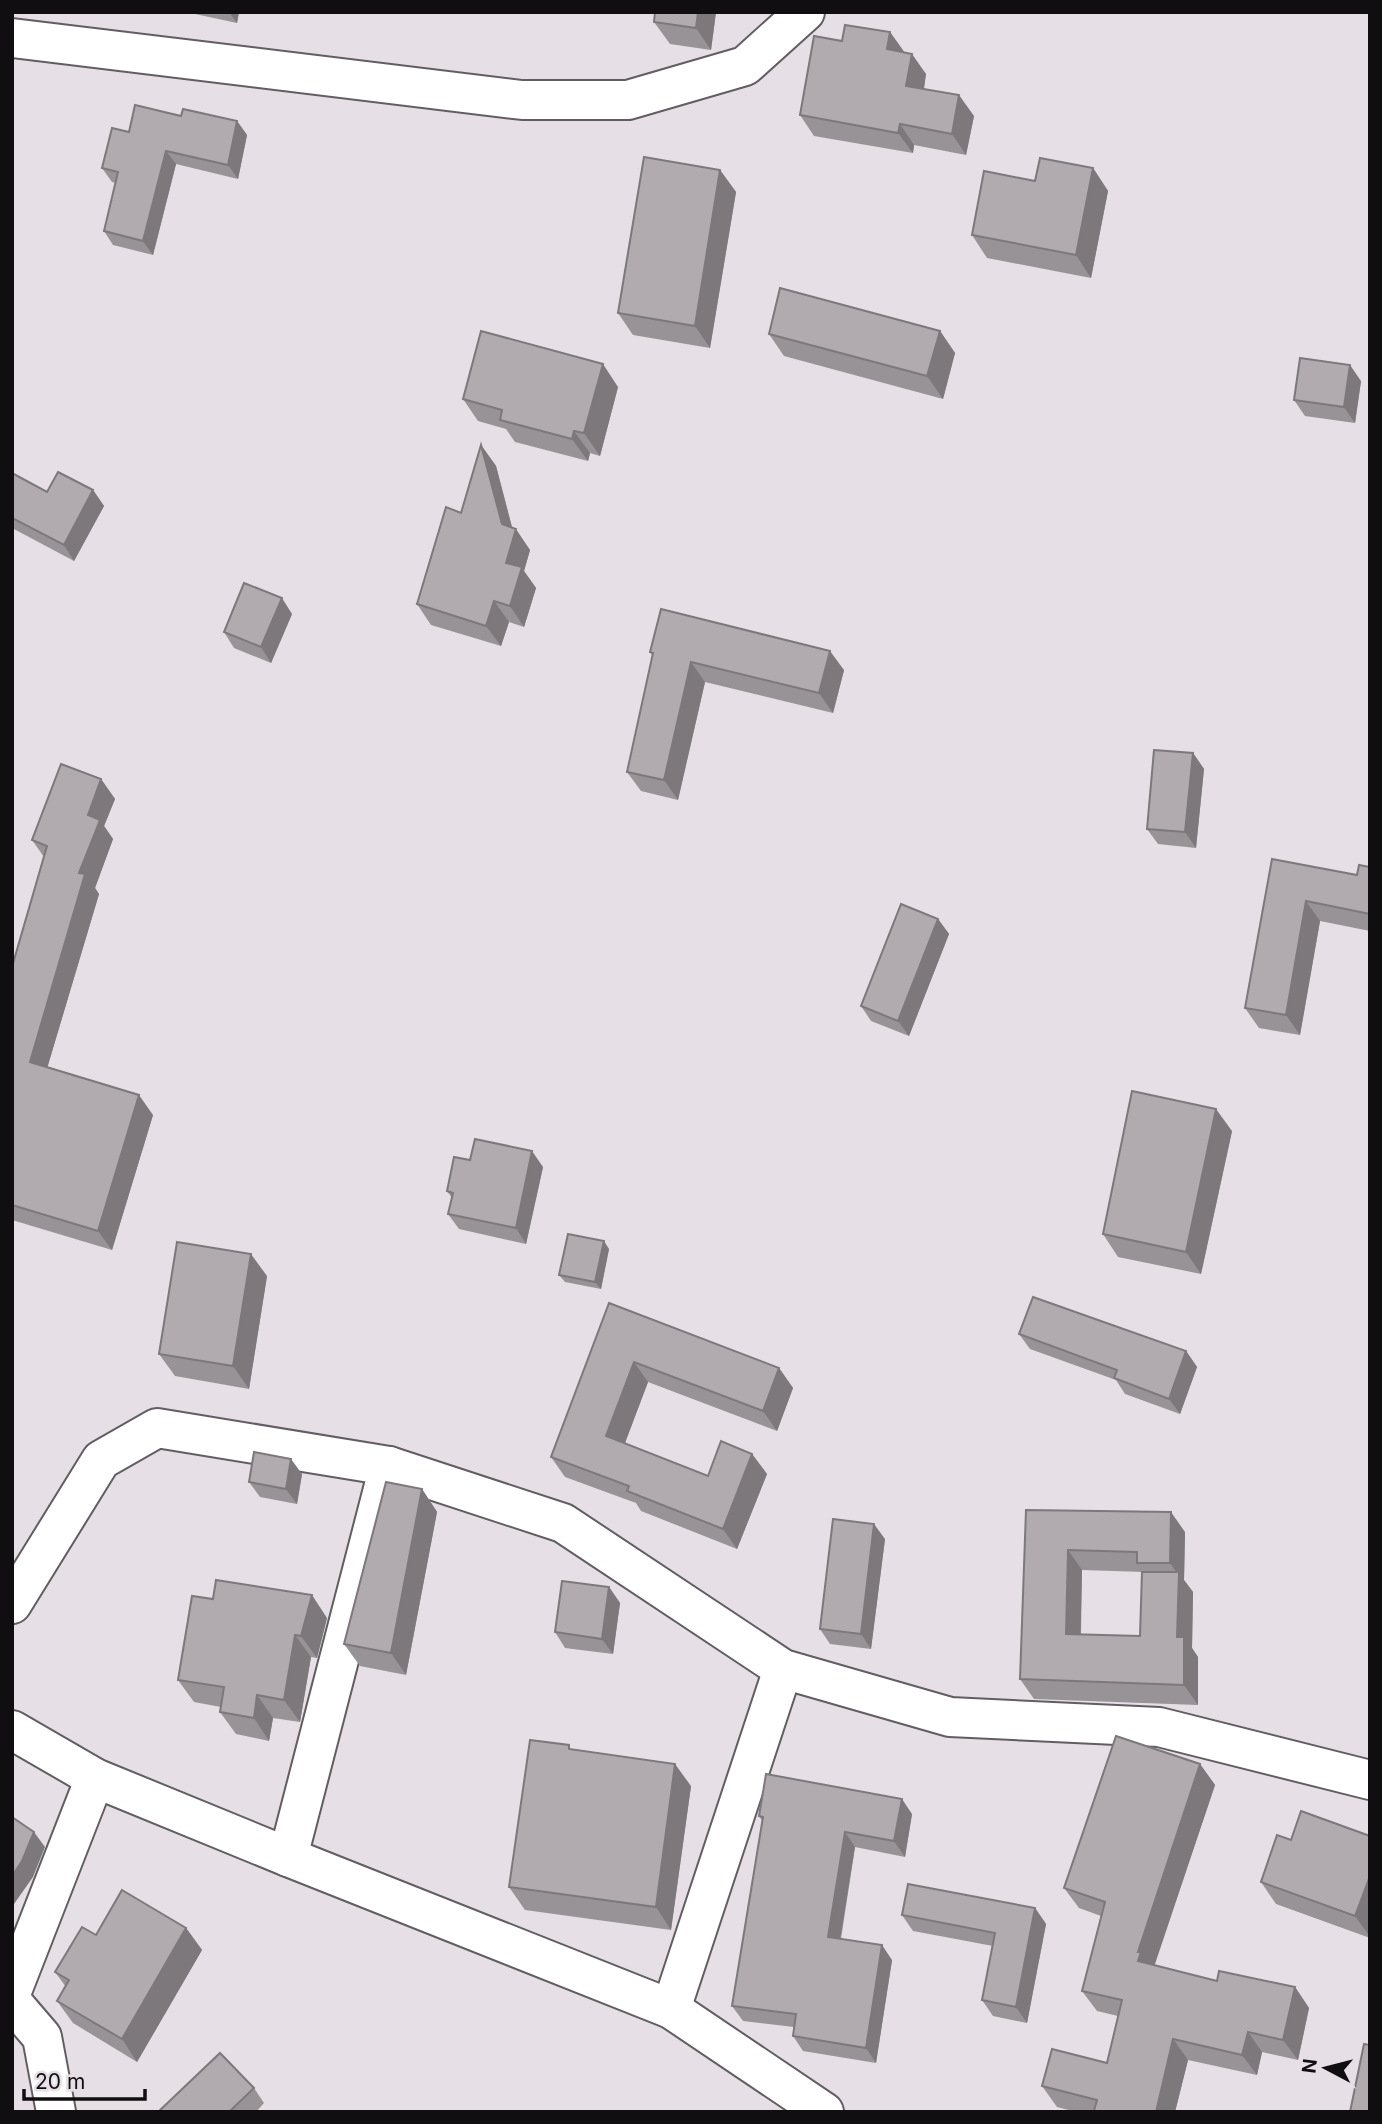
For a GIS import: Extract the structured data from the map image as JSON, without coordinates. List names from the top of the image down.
{
  "scale_bar": "20 m",
  "north": "left"
}
